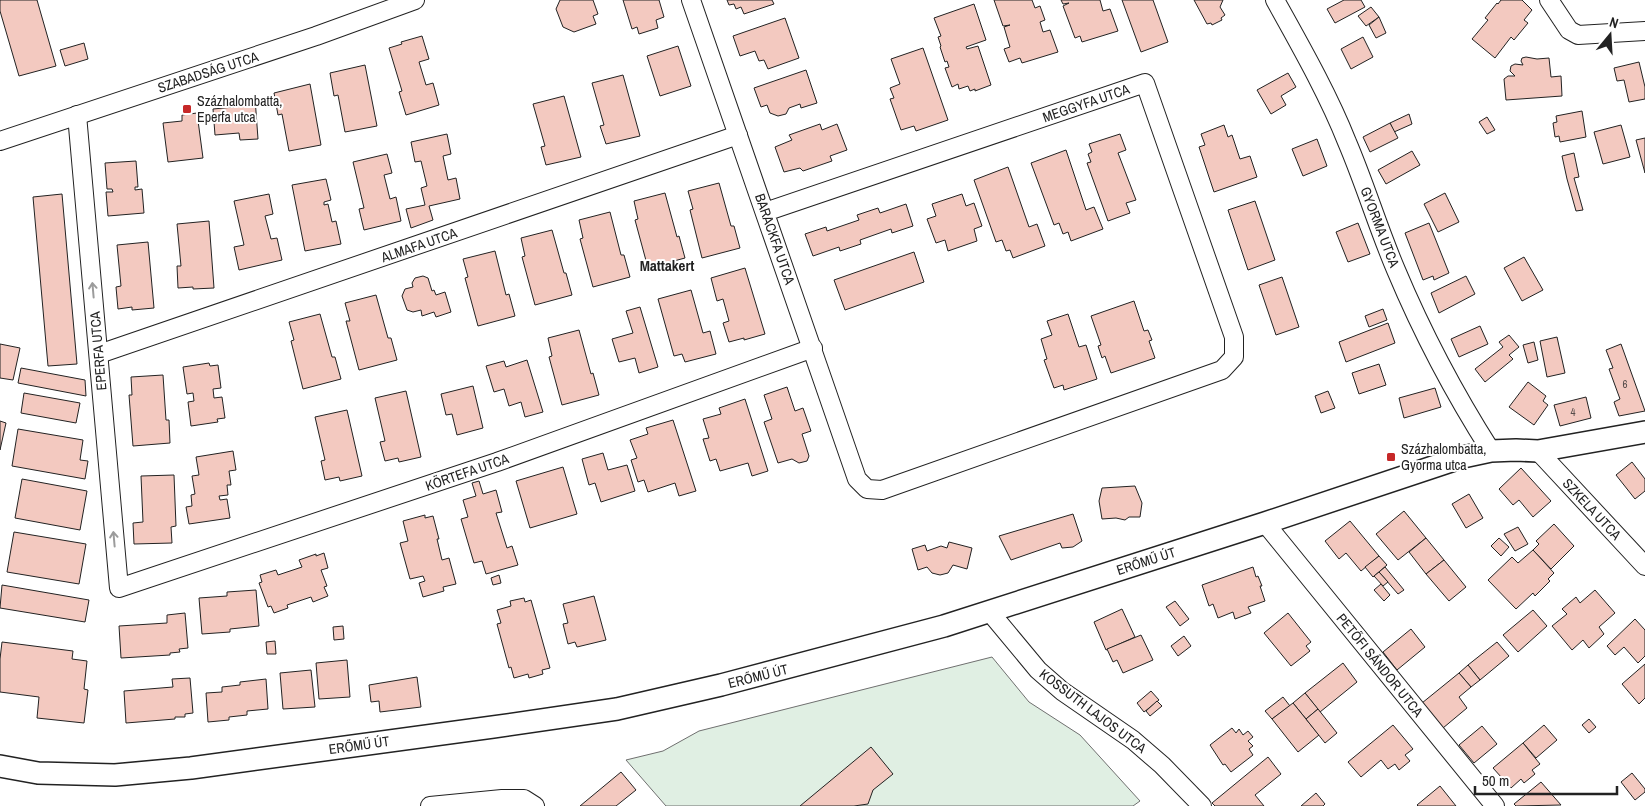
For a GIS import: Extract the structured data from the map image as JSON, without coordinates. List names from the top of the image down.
{
  "streets": {
    "street": [
      "SZABADSÁG UTCA",
      "MEGGYFA UTCA",
      "GYORMA UTCA",
      "BARACKFA UTCA",
      "ALMAFA UTCA",
      "EPERFA UTCA",
      "KÖRTEFA UTCA",
      "SZKELA UTCA",
      "ERŐMŰ ÚT",
      "PETŐFI SÁNDOR UTCA",
      "KOSSUTH LAJOS UTCA"
    ]
  },
  "crossings": [
    ["SZABADSÁG UTCA", "EPERFA UTCA"],
    ["MEGGYFA UTCA", "BARACKFA UTCA"],
    ["GYORMA UTCA", "ERŐMŰ ÚT"],
    ["BARACKFA UTCA", "ALMAFA UTCA"],
    ["BARACKFA UTCA", "KÖRTEFA UTCA"],
    ["ALMAFA UTCA", "EPERFA UTCA"],
    ["EPERFA UTCA", "KÖRTEFA UTCA"],
    ["SZKELA UTCA", "ERŐMŰ ÚT"],
    ["ERŐMŰ ÚT", "PETŐFI SÁNDOR UTCA"],
    ["ERŐMŰ ÚT", "KOSSUTH LAJOS UTCA"]
  ],
  "one_way": ["EPERFA UTCA"],
  "districts": ["Mattakert"],
  "places": {
    "transit": ["Százhalombatta, Eperfa utca", "Százhalombatta, Gyorma utca"]
  },
  "house_numbers": ["6", "4"],
  "scale_bar": "50 m",
  "north": "top"
}
